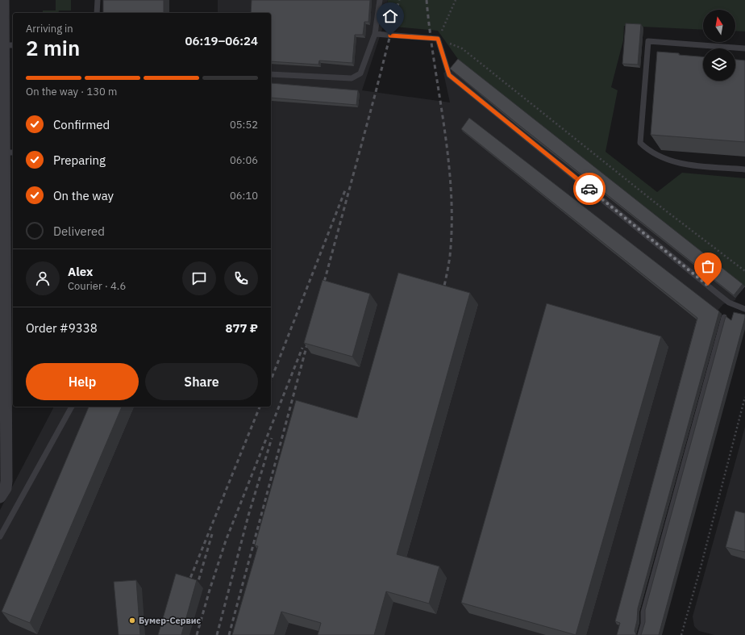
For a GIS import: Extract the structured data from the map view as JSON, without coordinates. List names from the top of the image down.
{
  "places": ["Бумер-Сервис"],
  "north": "top",
  "page": {
    "heading": ["2 min", "Arriving in", "06:19–06:24"],
    "panel": [
      "Alex",
      "Courier · 4.6",
      "Order #9338",
      "877 ₽"
    ],
    "bar": "On the way · 130 m",
    "list": [
      ["Confirmed", "05:52"],
      ["Preparing", "06:06"],
      ["On the way", "06:10"],
      "Delivered"
    ],
    "buttons": ["Help", "Share"]
  }
}
